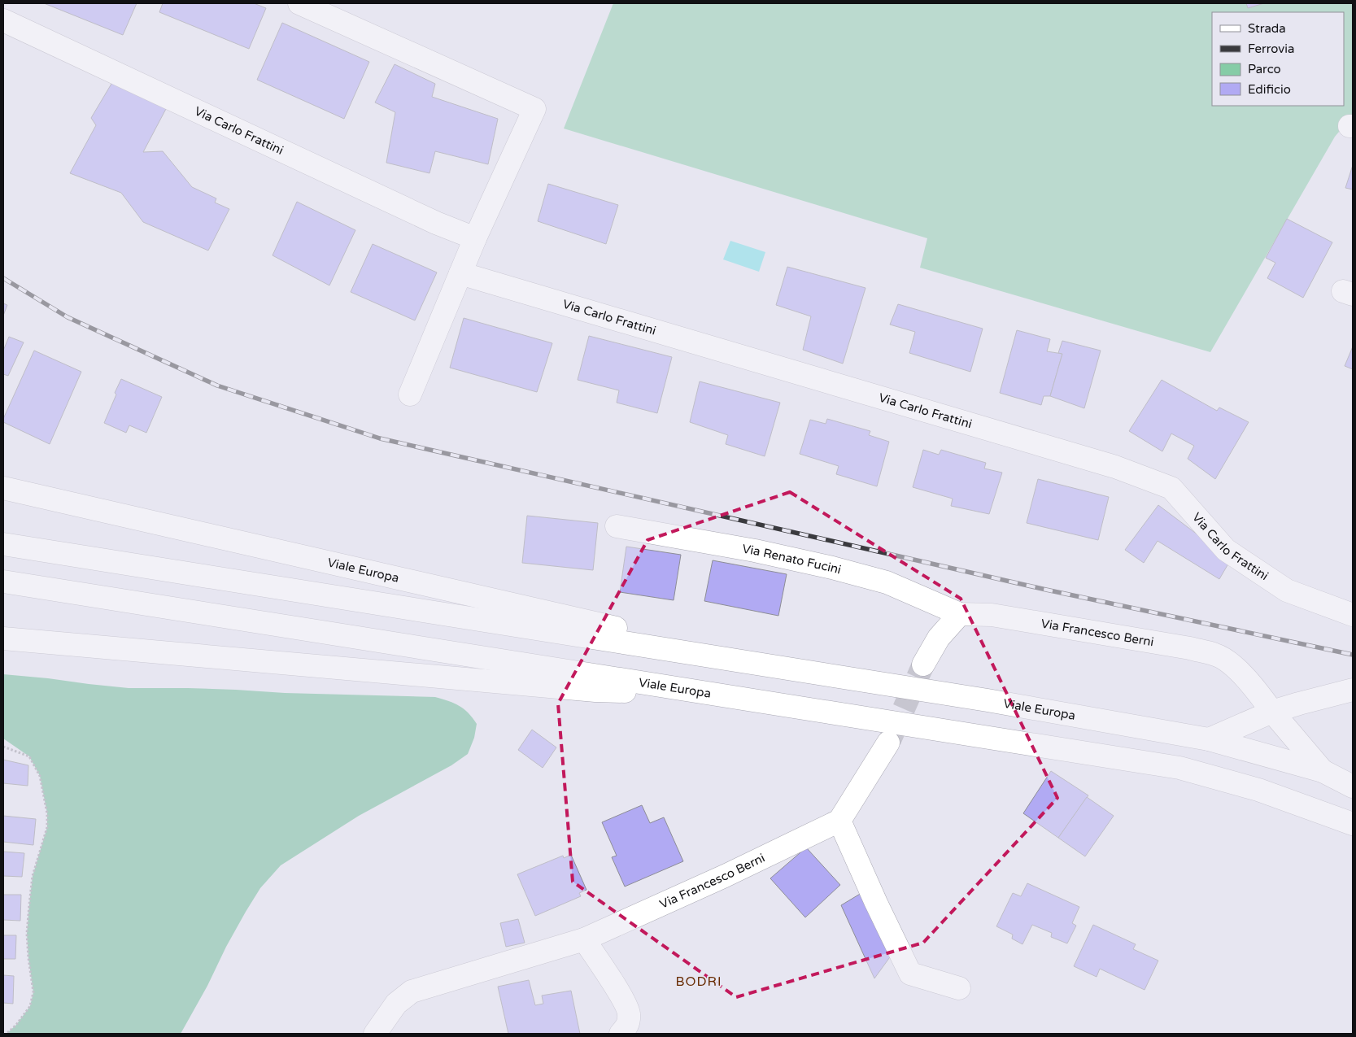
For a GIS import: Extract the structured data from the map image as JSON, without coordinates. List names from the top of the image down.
{
  "streets": {
    "street": [
      "Via Carlo Frattini",
      "Via Renato Fucini",
      "Viale Europa",
      "Via Francesco Berni"
    ]
  },
  "crossings": [
    ["Via Renato Fucini", "Via Francesco Berni"],
    ["Viale Europa", "Via Francesco Berni"]
  ],
  "districts": ["BODRI"],
  "legend": [
    "Strada",
    "Ferrovia",
    "Parco",
    "Edificio"
  ]
}
